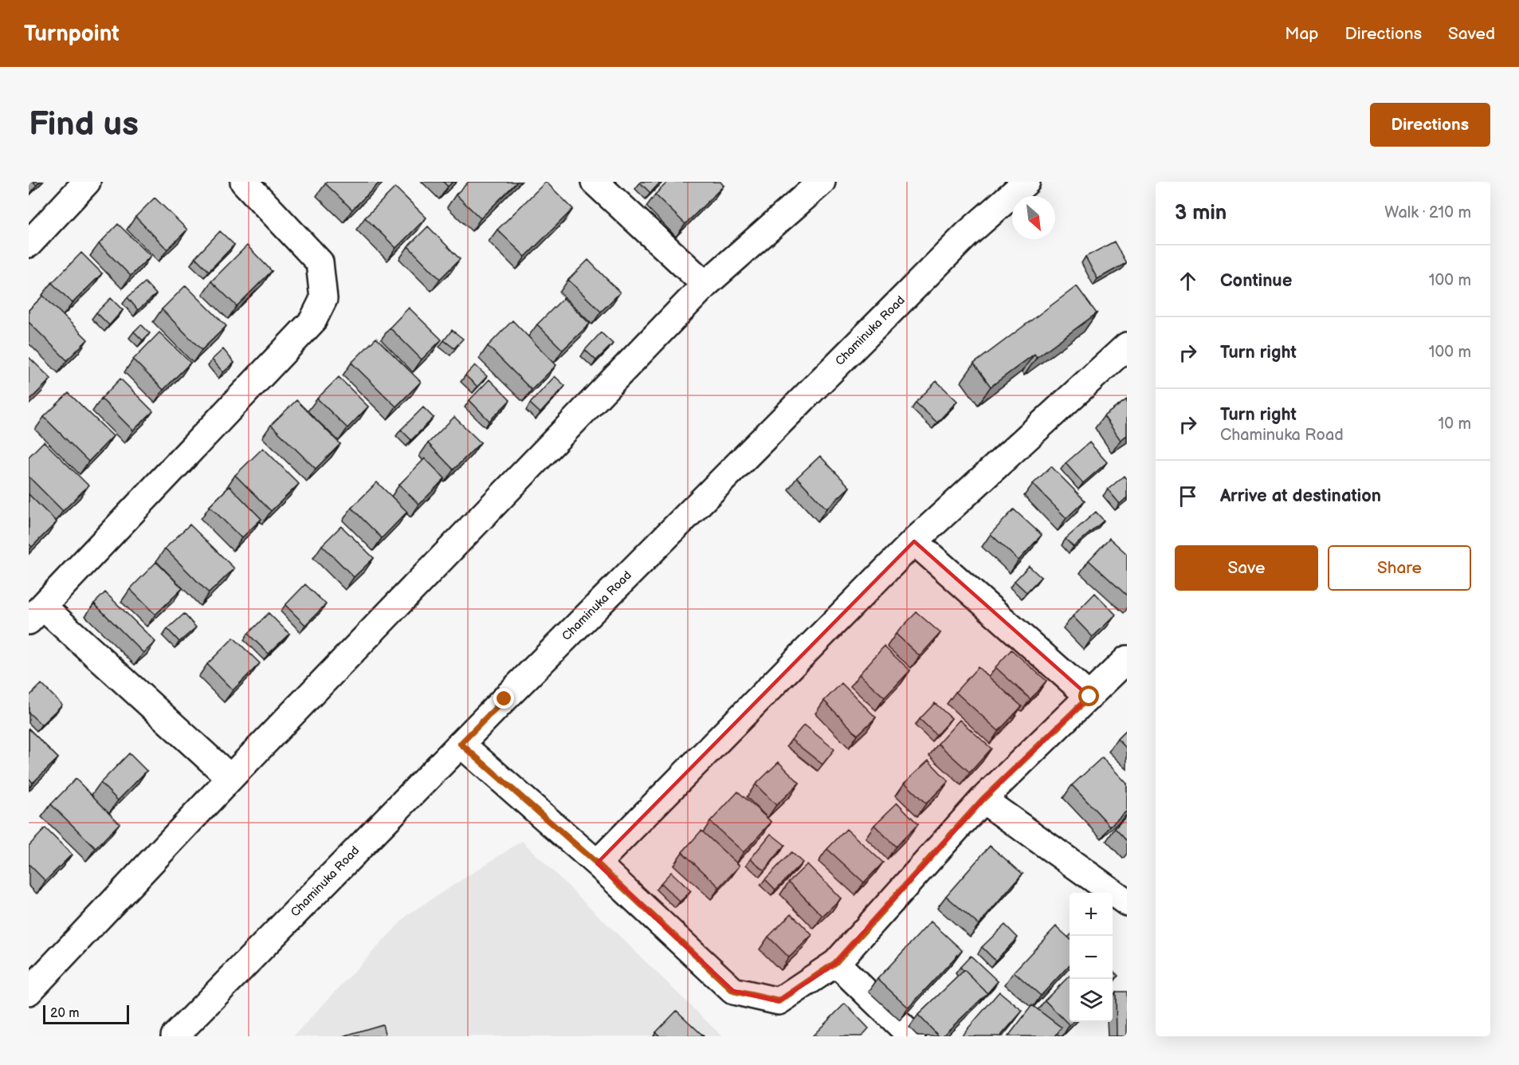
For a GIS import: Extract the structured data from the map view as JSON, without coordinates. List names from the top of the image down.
{
  "streets": {
    "street": ["Chaminuka Road"]
  },
  "scale_bar": "20 m",
  "north": "bottom right",
  "page": {
    "header": "Turnpoint",
    "nav": ["Map", "Directions", "Saved"],
    "buttons": [
      "Directions",
      ["Save", "Share"]
    ],
    "title": "Find us",
    "heading": ["3 min", "Walk · 210 m"],
    "list": [
      ["Continue", "100 m"],
      ["Turn right", "100 m"],
      ["Turn right", "Chaminuka Road", "10 m"],
      "Arrive at destination"
    ],
    "map_buttons": ["+", "−"],
    "scale": "20 m"
  }
}
